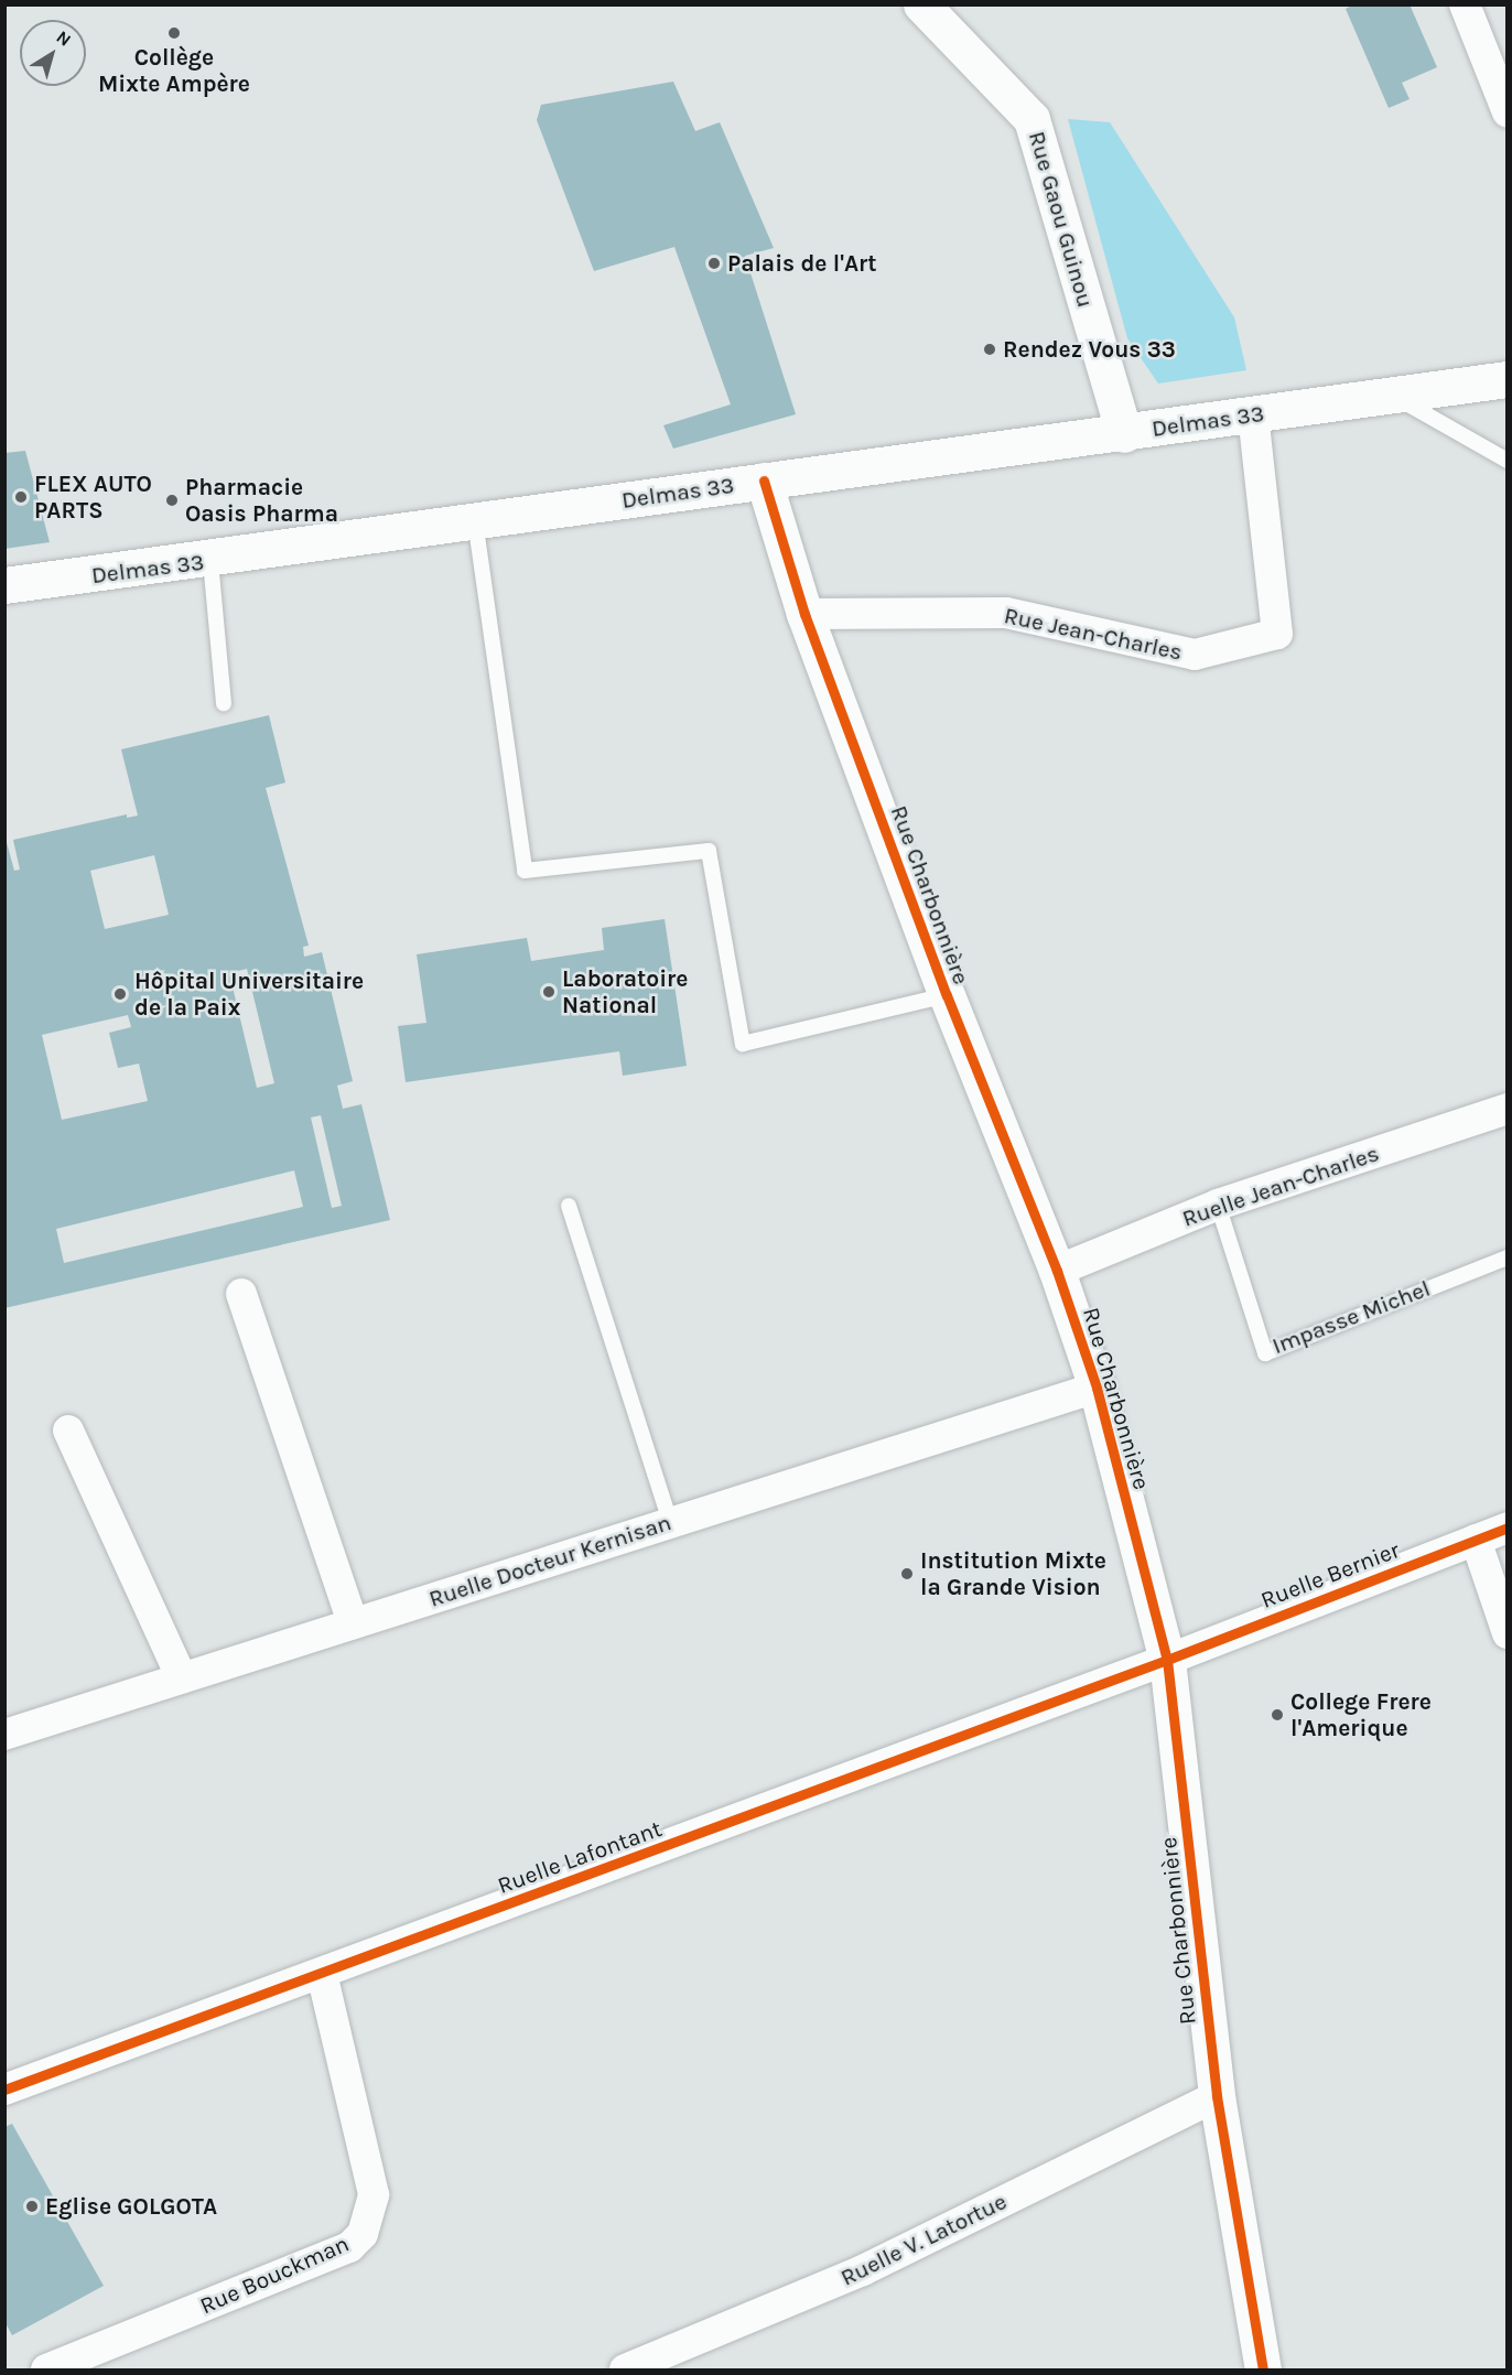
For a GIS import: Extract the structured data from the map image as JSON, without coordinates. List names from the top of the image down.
{
  "streets": {
    "street": [
      "Rue Gaou Guinou",
      "Delmas 33",
      "Rue Jean-Charles",
      "Rue Charbonnière",
      "Ruelle Jean-Charles",
      "Ruelle Docteur Kernisan",
      "Ruelle Bernier",
      "Ruelle Lafontant",
      "Ruelle V. Latortue",
      "Rue Bouckman"
    ],
    "lane": ["Impasse Michel"]
  },
  "crossings": [
    ["Rue Gaou Guinou", "Delmas 33"],
    ["Delmas 33", "Rue Jean-Charles"],
    ["Delmas 33", "Rue Charbonnière"],
    ["Rue Jean-Charles", "Rue Charbonnière"],
    ["Rue Charbonnière", "Ruelle Jean-Charles"],
    ["Rue Charbonnière", "Ruelle Docteur Kernisan"],
    ["Rue Charbonnière", "Ruelle Bernier"],
    ["Rue Charbonnière", "Ruelle Lafontant"],
    ["Rue Charbonnière", "Ruelle V. Latortue"],
    ["Ruelle Jean-Charles", "Impasse Michel"],
    ["Ruelle Bernier", "Ruelle Lafontant"],
    ["Ruelle Lafontant", "Rue Bouckman"]
  ],
  "places": [
    "Collège Mixte Ampère",
    "Palais de l'Art",
    "Rendez Vous 33",
    "FLEX AUTO PARTS",
    "Pharmacie Oasis Pharma",
    "Laboratoire National",
    "Hôpital Universitaire de la Paix",
    "Institution Mixte la Grande Vision",
    "College Frere l'Amerique",
    "Eglise GOLGOTA"
  ],
  "north": "top right"
}
